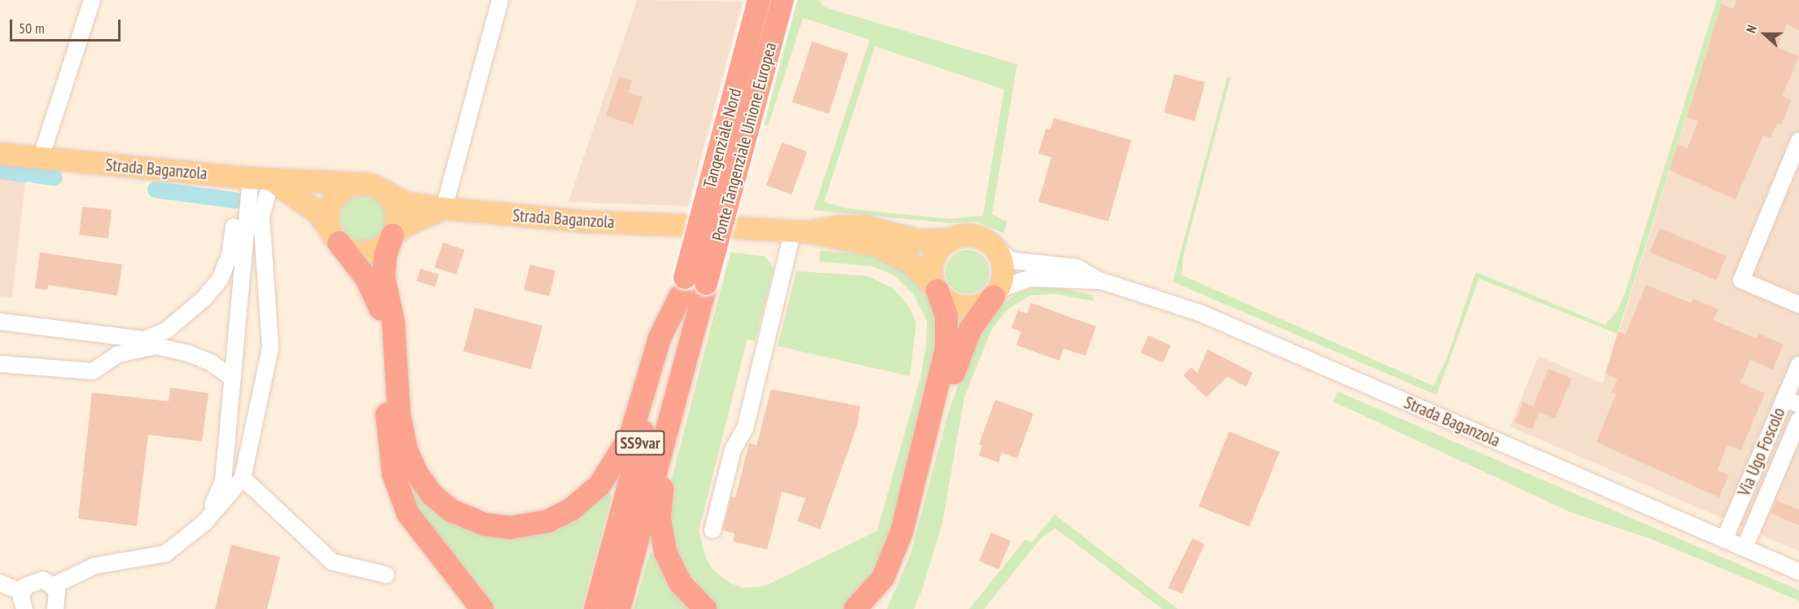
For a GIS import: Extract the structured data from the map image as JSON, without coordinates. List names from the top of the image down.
{
  "streets": {
    "highway": ["Tangenziale Nord", "Ponte Tangenziale Unione Europea", "SS9var"],
    "main road": ["Strada Baganzola"],
    "street": ["Via Ugo Foscolo"]
  },
  "crossings": [
    ["Tangenziale Nord", "Ponte Tangenziale Unione Europea"],
    ["Tangenziale Nord", "SS9var"],
    ["Ponte Tangenziale Unione Europea", "SS9var"],
    ["Strada Baganzola", "Via Ugo Foscolo"]
  ],
  "scale_bar": "50 m",
  "north": "left"
}
